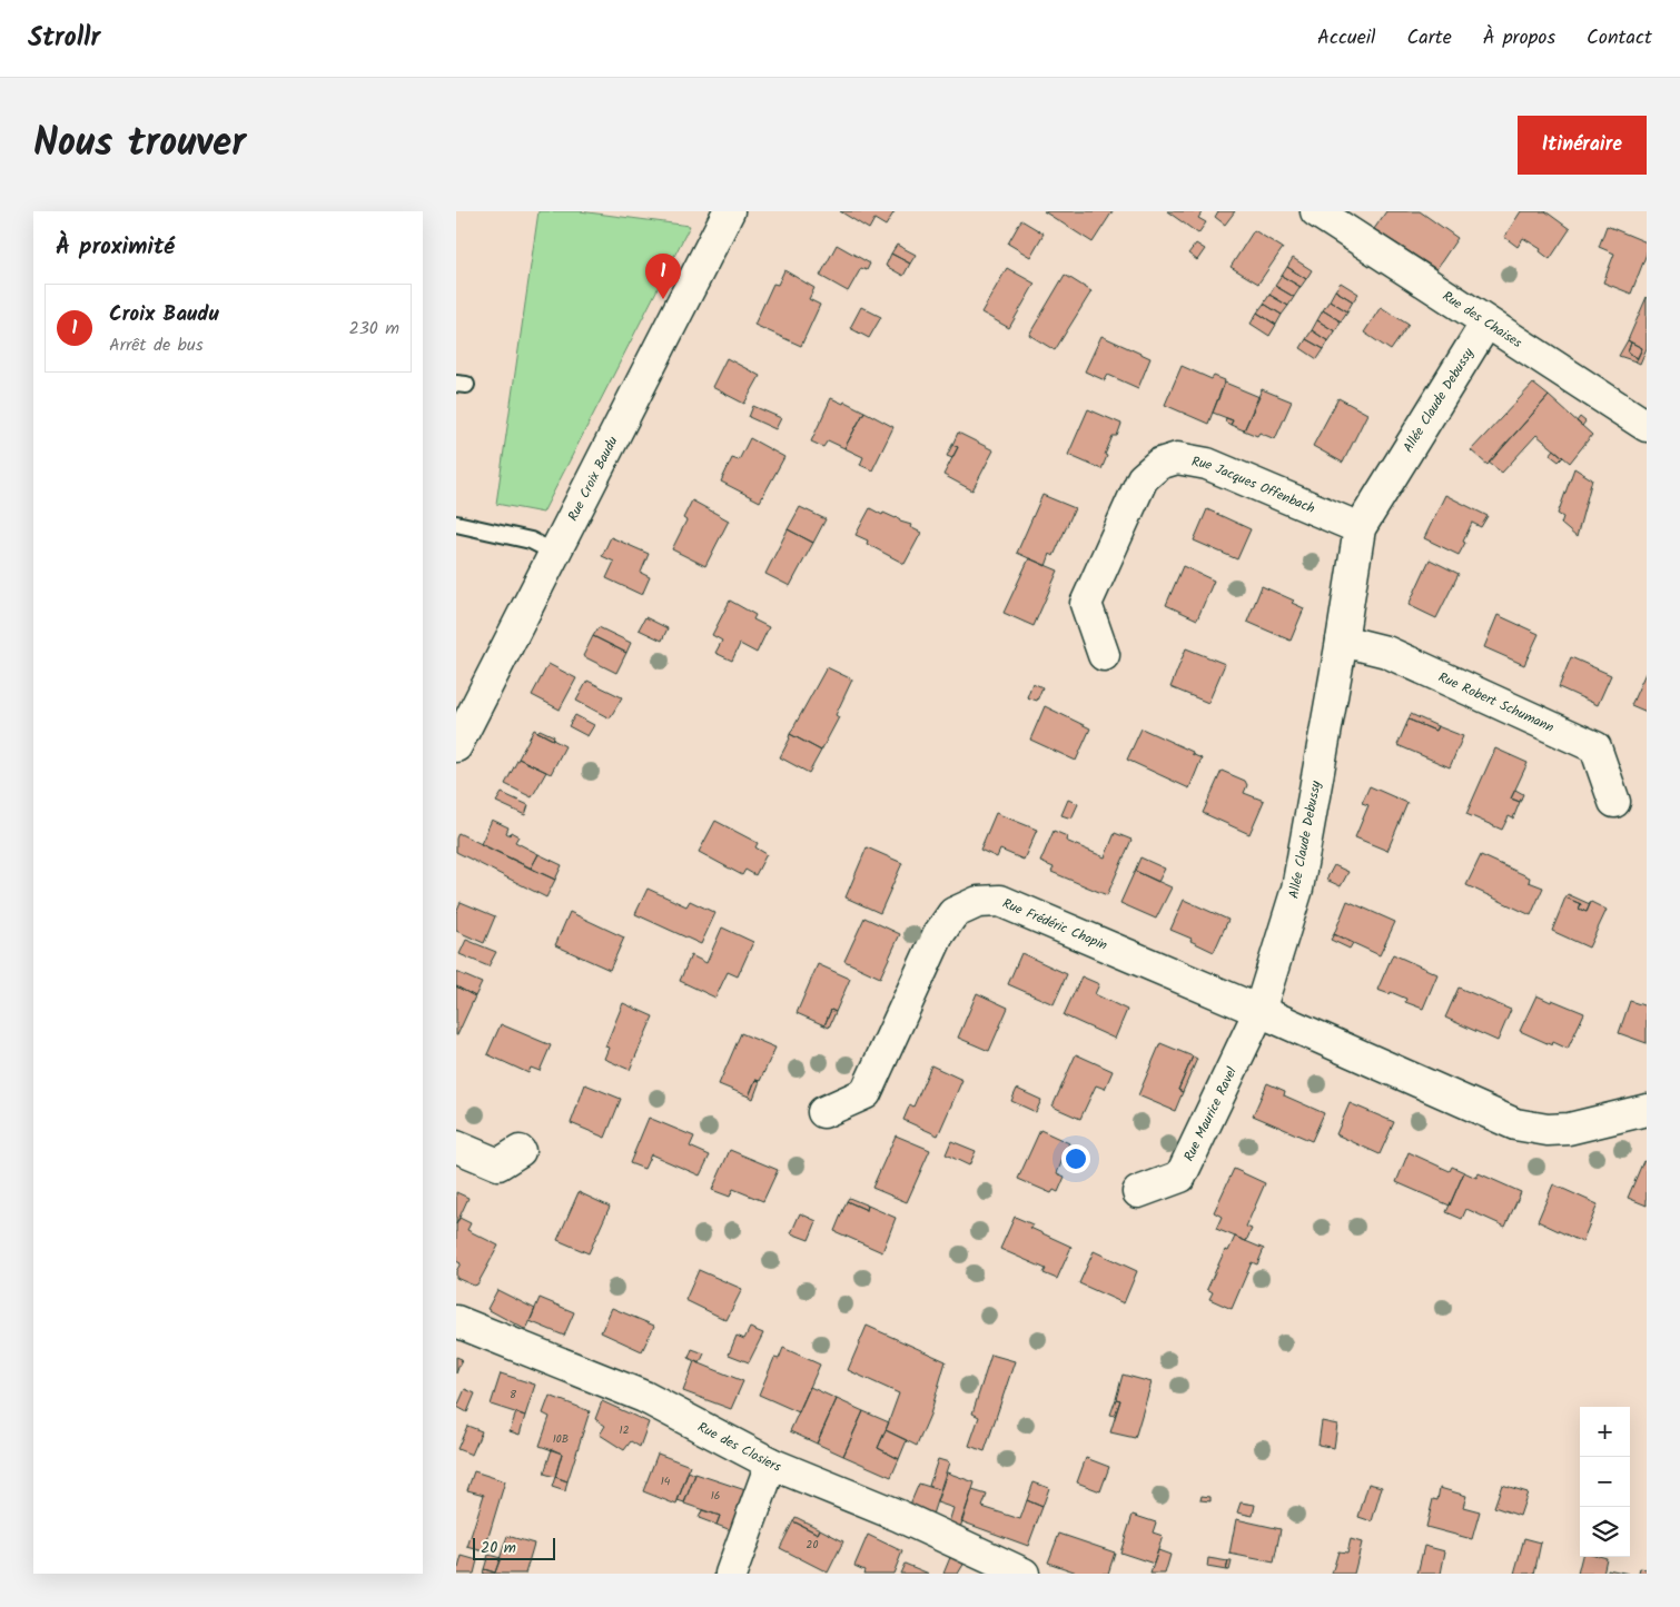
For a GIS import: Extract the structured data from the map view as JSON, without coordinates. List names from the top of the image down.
{
  "streets": {
    "street": [
      "Rue des Chaises",
      "Allée Claude Debussy",
      "Rue Croix Baudu",
      "Rue Jacques Offenbach",
      "Rue Robert Schumann",
      "Rue Frédéric Chopin",
      "Rue Maurice Ravel",
      "Rue des Closiers"
    ]
  },
  "crossings": [
    ["Rue des Chaises", "Allée Claude Debussy"],
    ["Allée Claude Debussy", "Rue Jacques Offenbach"],
    ["Allée Claude Debussy", "Rue Robert Schumann"],
    ["Allée Claude Debussy", "Rue Frédéric Chopin"],
    ["Allée Claude Debussy", "Rue Maurice Ravel"],
    ["Rue Frédéric Chopin", "Rue Maurice Ravel"]
  ],
  "house_numbers": [
    "8",
    "12",
    "10B",
    "14",
    "16",
    "20"
  ],
  "scale_bar": "20 m",
  "page": {
    "header": "Strollr",
    "nav": [
      "Accueil",
      "Carte",
      "À propos",
      "Contact"
    ],
    "title": "Nous trouver",
    "buttons": "Itinéraire",
    "heading": "À proximité",
    "pins": "1",
    "list": [
      {
        "mark": "1",
        "name": "Croix Baudu",
        "note": "Arrêt de bus",
        "value": "230 m"
      }
    ],
    "map_buttons": ["+", "−"],
    "scale": "20 m"
  }
}
